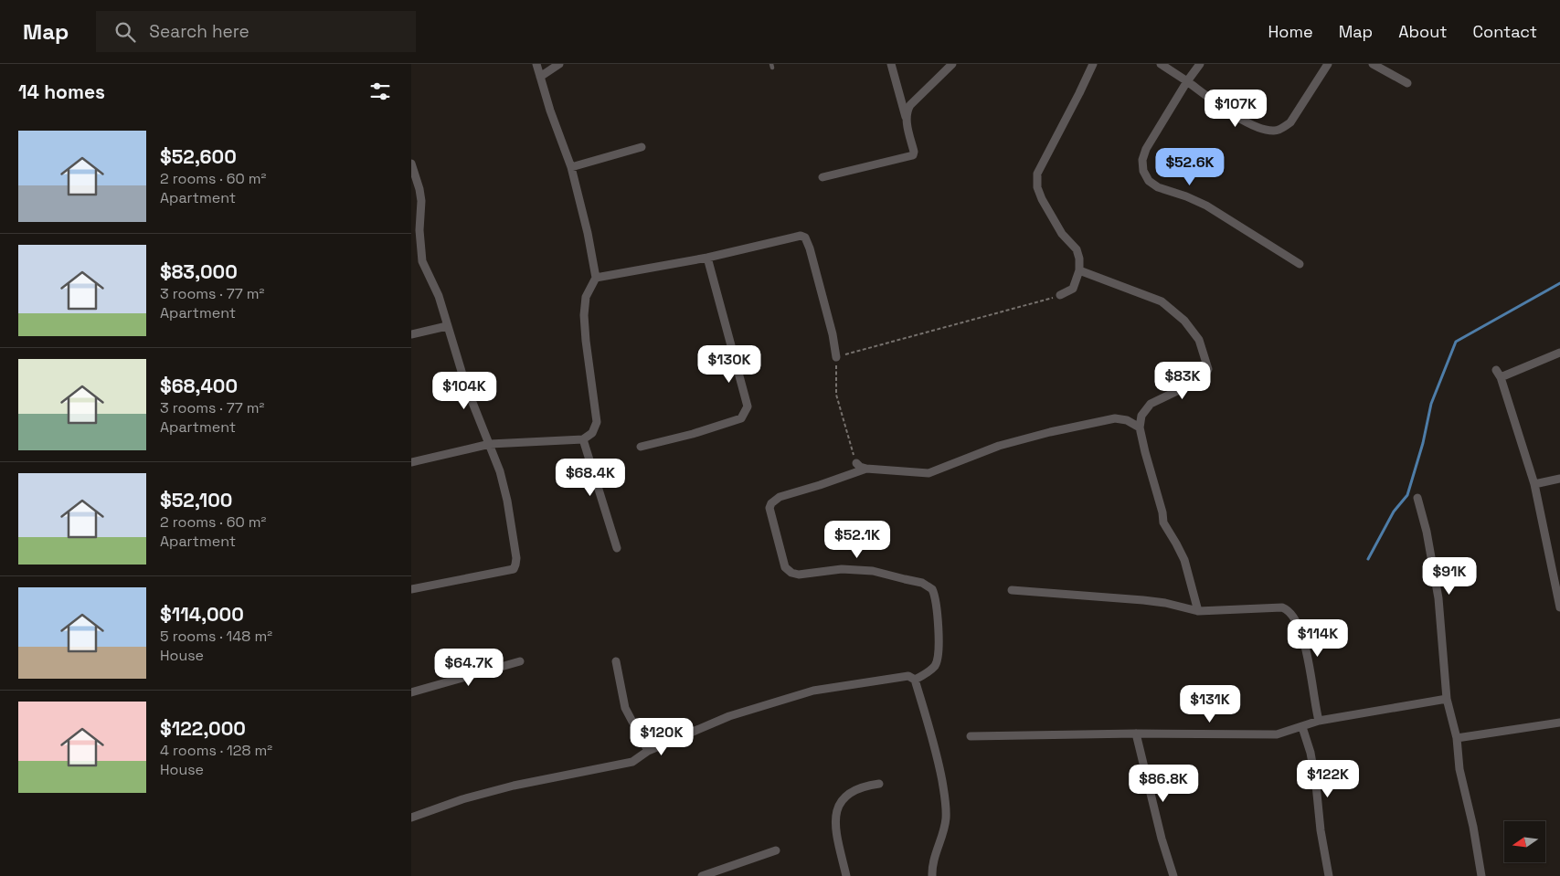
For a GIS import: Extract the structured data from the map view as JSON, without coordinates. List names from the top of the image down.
{
  "north": "left",
  "page": {
    "header": "Map",
    "search": "Search here",
    "nav": [
      "Home",
      "Map",
      "About",
      "Contact"
    ],
    "heading": "14 homes",
    "price": [
      "$107K",
      "$52.6K",
      "$130K",
      "$83K",
      "$104K",
      "$68.4K",
      "$52.1K",
      "$91K",
      "$114K",
      "$64.7K",
      "$131K",
      "$120K",
      "$122K",
      "$86.8K"
    ],
    "list": [
      {
        "name": "$52,600",
        "note": "2 rooms · 60 m² · Apartment"
      },
      {
        "name": "$83,000",
        "note": "3 rooms · 77 m² · Apartment"
      },
      {
        "name": "$68,400",
        "note": "3 rooms · 77 m² · Apartment"
      },
      {
        "name": "$52,100",
        "note": "2 rooms · 60 m² · Apartment"
      },
      {
        "name": "$114,000",
        "note": "5 rooms · 148 m² · House"
      },
      {
        "name": "$122,000",
        "note": "4 rooms · 128 m² · House"
      }
    ]
  }
}
